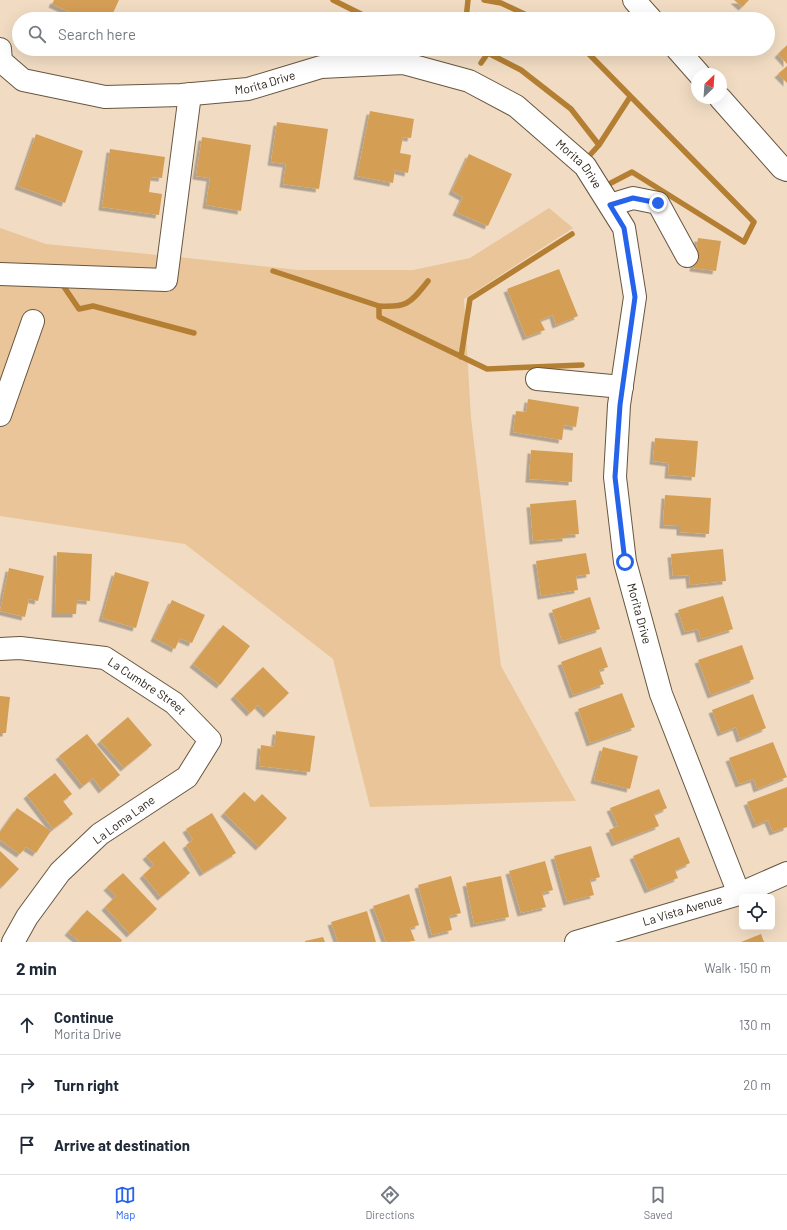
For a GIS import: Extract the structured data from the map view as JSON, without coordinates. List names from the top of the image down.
{
  "streets": {
    "street": [
      "Morita Drive",
      "La Cumbre Street",
      "La Loma Lane",
      "La Vista Avenue"
    ]
  },
  "crossings": [
    ["Morita Drive", "La Vista Avenue"],
    ["La Cumbre Street", "La Loma Lane"]
  ],
  "north": "top right",
  "page": {
    "search": "Search here",
    "heading": ["2 min", "Walk · 150 m"],
    "list": [
      ["Continue", "Morita Drive", "130 m"],
      ["Turn right", "20 m"],
      "Arrive at destination"
    ],
    "nav": ["Map", "Directions", "Saved"]
  }
}
